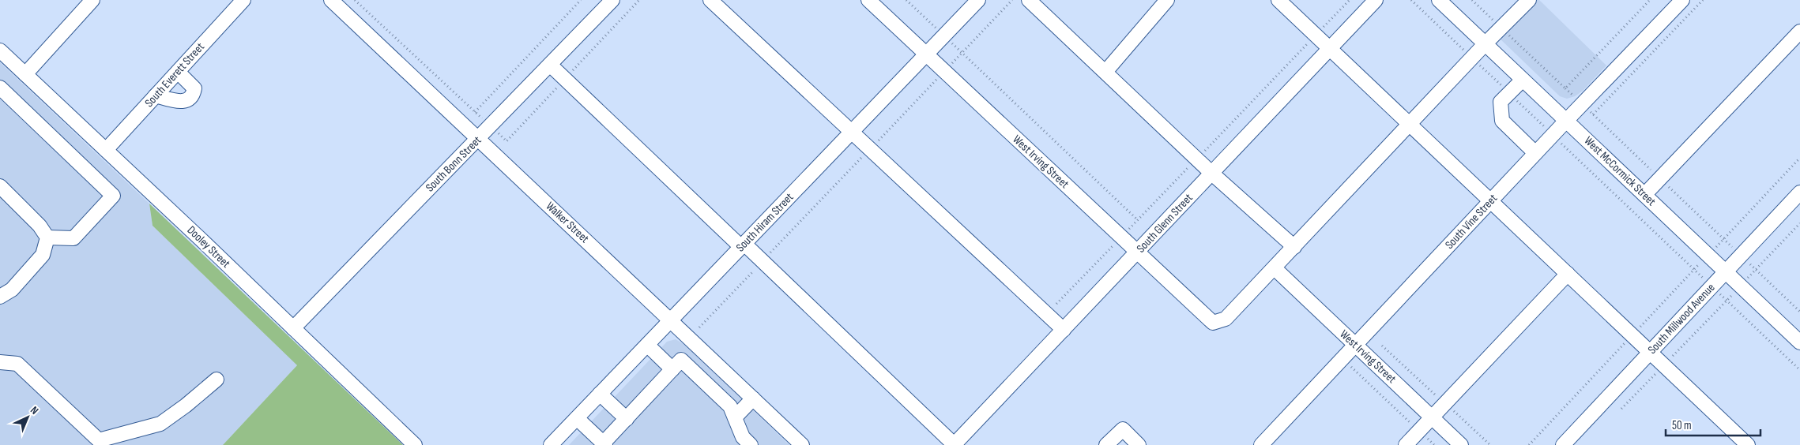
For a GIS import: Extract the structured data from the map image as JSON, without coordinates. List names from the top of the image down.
{
  "streets": {
    "street": [
      "South Everett Street",
      "West Irving Street",
      "South Bonn Street",
      "West McCormick Street",
      "South Vine Street",
      "Walker Street",
      "South Hiram Street",
      "South Glenn Street",
      "Dooley Street",
      "South Millwood Avenue"
    ]
  },
  "crossings": [
    ["South Everett Street", "Dooley Street"],
    ["West Irving Street", "South Vine Street"],
    ["West Irving Street", "South Hiram Street"],
    ["West Irving Street", "South Glenn Street"],
    ["South Bonn Street", "Walker Street"],
    ["South Bonn Street", "Dooley Street"],
    ["West McCormick Street", "South Vine Street"],
    ["West McCormick Street", "South Millwood Avenue"],
    ["Walker Street", "South Hiram Street"]
  ],
  "scale_bar": "50 m",
  "north": "top right"
}
